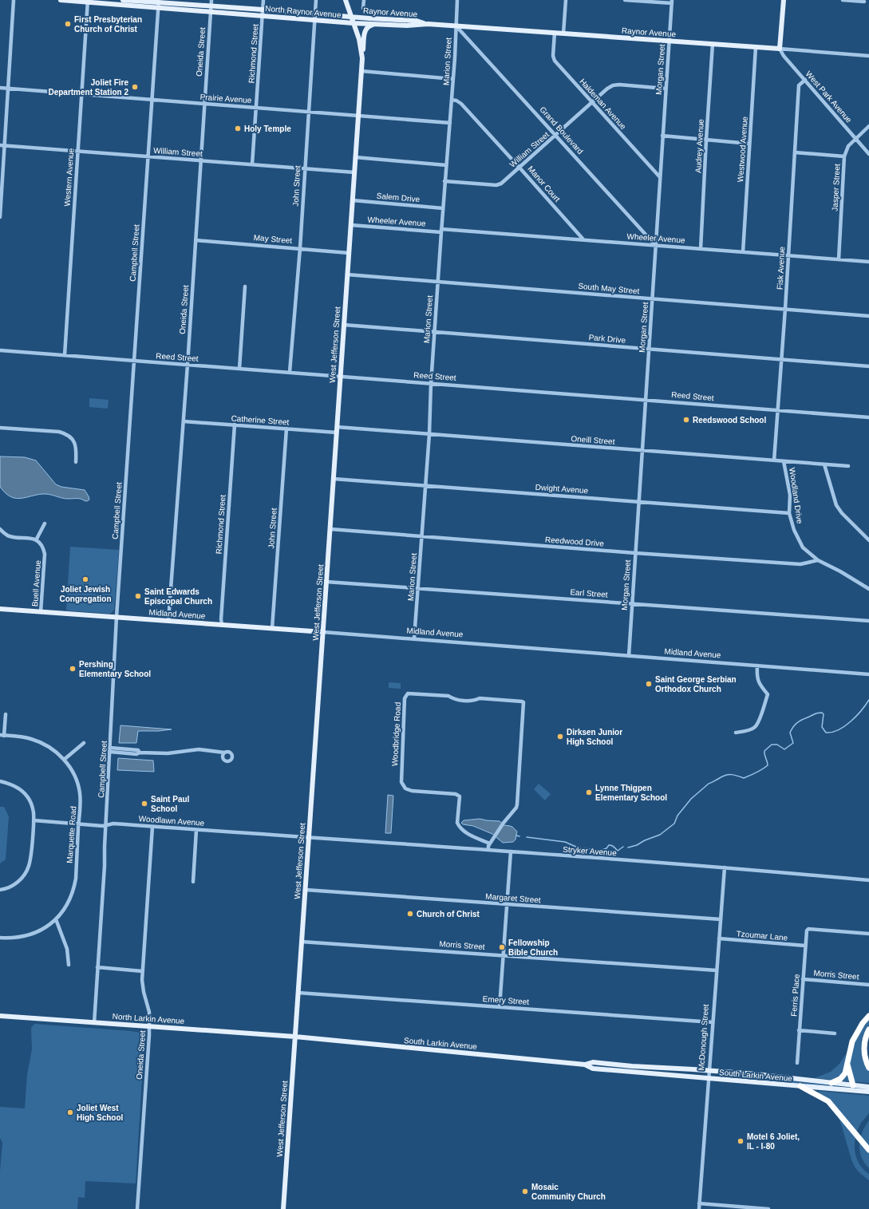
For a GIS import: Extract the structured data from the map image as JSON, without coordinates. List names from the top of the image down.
{
  "streets": {
    "main road": [
      "North Raynor Avenue",
      "Raynor Avenue",
      "West Jefferson Street",
      "Midland Avenue",
      "North Larkin Avenue",
      "South Larkin Avenue"
    ],
    "street": [
      "Oneida Street",
      "Richmond Street",
      "Marion Street",
      "Morgan Street",
      "West Park Avenue",
      "Prairie Avenue",
      "Haldeman Avenue",
      "Grand Boulevard",
      "Audrey Avenue",
      "William Street",
      "Westwood Avenue",
      "Western Avenue",
      "Manor Court",
      "John Street",
      "Jasper Street",
      "Salem Drive",
      "Wheeler Avenue",
      "May Street",
      "Campbell Street",
      "Fisk Avenue",
      "South May Street",
      "Park Drive",
      "Reed Street",
      "Catherine Street",
      "Oneill Street",
      "Dwight Avenue",
      "Woodland Drive",
      "Reedwood Drive",
      "Buell Avenue",
      "Earl Street",
      "Woodbridge Road",
      "Woodlawn Avenue",
      "Marquette Road",
      "Stryker Avenue",
      "Margaret Street",
      "Tzoumar Lane",
      "Morris Street",
      "Ferris Place",
      "Emery Street",
      "McDonough Street"
    ]
  },
  "crossings": [
    ["North Raynor Avenue", "Raynor Avenue"],
    ["North Raynor Avenue", "Oneida Street"],
    ["North Raynor Avenue", "Richmond Street"],
    ["North Raynor Avenue", "Western Avenue"],
    ["North Raynor Avenue", "John Street"],
    ["North Raynor Avenue", "Campbell Street"],
    ["North Raynor Avenue", "West Jefferson Street"],
    ["Raynor Avenue", "Marion Street"],
    ["Raynor Avenue", "Morgan Street"],
    ["Raynor Avenue", "West Park Avenue"],
    ["Raynor Avenue", "Haldeman Avenue"],
    ["Raynor Avenue", "Grand Boulevard"],
    ["Raynor Avenue", "Audrey Avenue"],
    ["Raynor Avenue", "Westwood Avenue"],
    ["Raynor Avenue", "West Jefferson Street"],
    ["Oneida Street", "Prairie Avenue"],
    ["Oneida Street", "William Street"],
    ["Oneida Street", "May Street"],
    ["Oneida Street", "Reed Street"],
    ["Oneida Street", "Catherine Street"],
    ["Oneida Street", "Midland Avenue"],
    ["Oneida Street", "Woodlawn Avenue"],
    ["Oneida Street", "North Larkin Avenue"],
    ["Richmond Street", "Prairie Avenue"],
    ["Richmond Street", "William Street"],
    ["Richmond Street", "Catherine Street"],
    ["Richmond Street", "Midland Avenue"],
    ["Marion Street", "Prairie Avenue"],
    ["Marion Street", "Grand Boulevard"],
    ["Marion Street", "William Street"],
    ["Marion Street", "Manor Court"],
    ["Marion Street", "Salem Drive"],
    ["Marion Street", "Wheeler Avenue"],
    ["Marion Street", "South May Street"],
    ["Marion Street", "Park Drive"],
    ["Marion Street", "Reed Street"],
    ["Marion Street", "Oneill Street"],
    ["Marion Street", "Dwight Avenue"],
    ["Marion Street", "Reedwood Drive"],
    ["Marion Street", "Earl Street"],
    ["Marion Street", "Midland Avenue"],
    ["Morgan Street", "Haldeman Avenue"],
    ["Morgan Street", "Grand Boulevard"],
    ["Morgan Street", "William Street"],
    ["Morgan Street", "Wheeler Avenue"],
    ["Morgan Street", "South May Street"],
    ["Morgan Street", "Park Drive"],
    ["Morgan Street", "Reed Street"],
    ["Morgan Street", "Oneill Street"],
    ["Morgan Street", "Dwight Avenue"],
    ["Morgan Street", "Reedwood Drive"],
    ["Morgan Street", "Earl Street"],
    ["Morgan Street", "Midland Avenue"],
    ["West Park Avenue", "Jasper Street"],
    ["West Park Avenue", "Fisk Avenue"],
    ["Prairie Avenue", "Western Avenue"],
    ["Prairie Avenue", "John Street"],
    ["Prairie Avenue", "Campbell Street"],
    ["Prairie Avenue", "West Jefferson Street"],
    ["Haldeman Avenue", "William Street"],
    ["Grand Boulevard", "William Street"],
    ["Grand Boulevard", "Wheeler Avenue"],
    ["Audrey Avenue", "Wheeler Avenue"],
    ["William Street", "Western Avenue"],
    ["William Street", "Manor Court"],
    ["William Street", "John Street"],
    ["William Street", "Campbell Street"],
    ["William Street", "West Jefferson Street"],
    ["Westwood Avenue", "Wheeler Avenue"],
    ["Western Avenue", "Reed Street"],
    ["Manor Court", "Wheeler Avenue"],
    ["John Street", "May Street"],
    ["John Street", "Reed Street"],
    ["John Street", "Catherine Street"],
    ["John Street", "Midland Avenue"],
    ["Jasper Street", "Wheeler Avenue"],
    ["Salem Drive", "West Jefferson Street"],
    ["Wheeler Avenue", "Fisk Avenue"],
    ["Wheeler Avenue", "West Jefferson Street"],
    ["May Street", "West Jefferson Street"],
    ["Campbell Street", "Reed Street"],
    ["Campbell Street", "Midland Avenue"],
    ["Campbell Street", "Woodlawn Avenue"],
    ["Campbell Street", "North Larkin Avenue"],
    ["Fisk Avenue", "South May Street"],
    ["Fisk Avenue", "Park Drive"],
    ["Fisk Avenue", "Reed Street"],
    ["Fisk Avenue", "Oneill Street"],
    ["South May Street", "West Jefferson Street"],
    ["Park Drive", "West Jefferson Street"],
    ["West Jefferson Street", "Reed Street"],
    ["West Jefferson Street", "Catherine Street"],
    ["West Jefferson Street", "Oneill Street"],
    ["West Jefferson Street", "Dwight Avenue"],
    ["West Jefferson Street", "Reedwood Drive"],
    ["West Jefferson Street", "Earl Street"],
    ["West Jefferson Street", "Midland Avenue"],
    ["West Jefferson Street", "Woodlawn Avenue"],
    ["West Jefferson Street", "Stryker Avenue"],
    ["West Jefferson Street", "Margaret Street"],
    ["West Jefferson Street", "Morris Street"],
    ["West Jefferson Street", "Emery Street"],
    ["West Jefferson Street", "North Larkin Avenue"],
    ["West Jefferson Street", "South Larkin Avenue"],
    ["Oneill Street", "Woodland Drive"],
    ["Dwight Avenue", "Woodland Drive"],
    ["Woodland Drive", "Reedwood Drive"],
    ["Buell Avenue", "Midland Avenue"],
    ["Woodbridge Road", "Stryker Avenue"],
    ["Woodlawn Avenue", "Marquette Road"],
    ["Woodlawn Avenue", "Stryker Avenue"],
    ["Stryker Avenue", "McDonough Street"],
    ["Margaret Street", "McDonough Street"],
    ["Tzoumar Lane", "Ferris Place"],
    ["Tzoumar Lane", "McDonough Street"],
    ["Morris Street", "Ferris Place"],
    ["Morris Street", "McDonough Street"],
    ["Emery Street", "McDonough Street"],
    ["North Larkin Avenue", "South Larkin Avenue"],
    ["McDonough Street", "South Larkin Avenue"]
  ],
  "places": [
    "First Presbyterian Church of Christ",
    "Joliet Fire Department Station 2",
    "Holy Temple",
    "Reedswood School",
    "Joliet Jewish Congregation",
    "Saint Edwards Episcopal Church",
    "Pershing Elementary School",
    "Saint George Serbian Orthodox Church",
    "Dirksen Junior High School",
    "Lynne Thigpen Elementary School",
    "Saint Paul School",
    "Church of Christ",
    "Fellowship Bible Church",
    "Joliet West High School",
    "Motel 6 Joliet, IL - I-80",
    "Mosaic Community Church"
  ]
}
